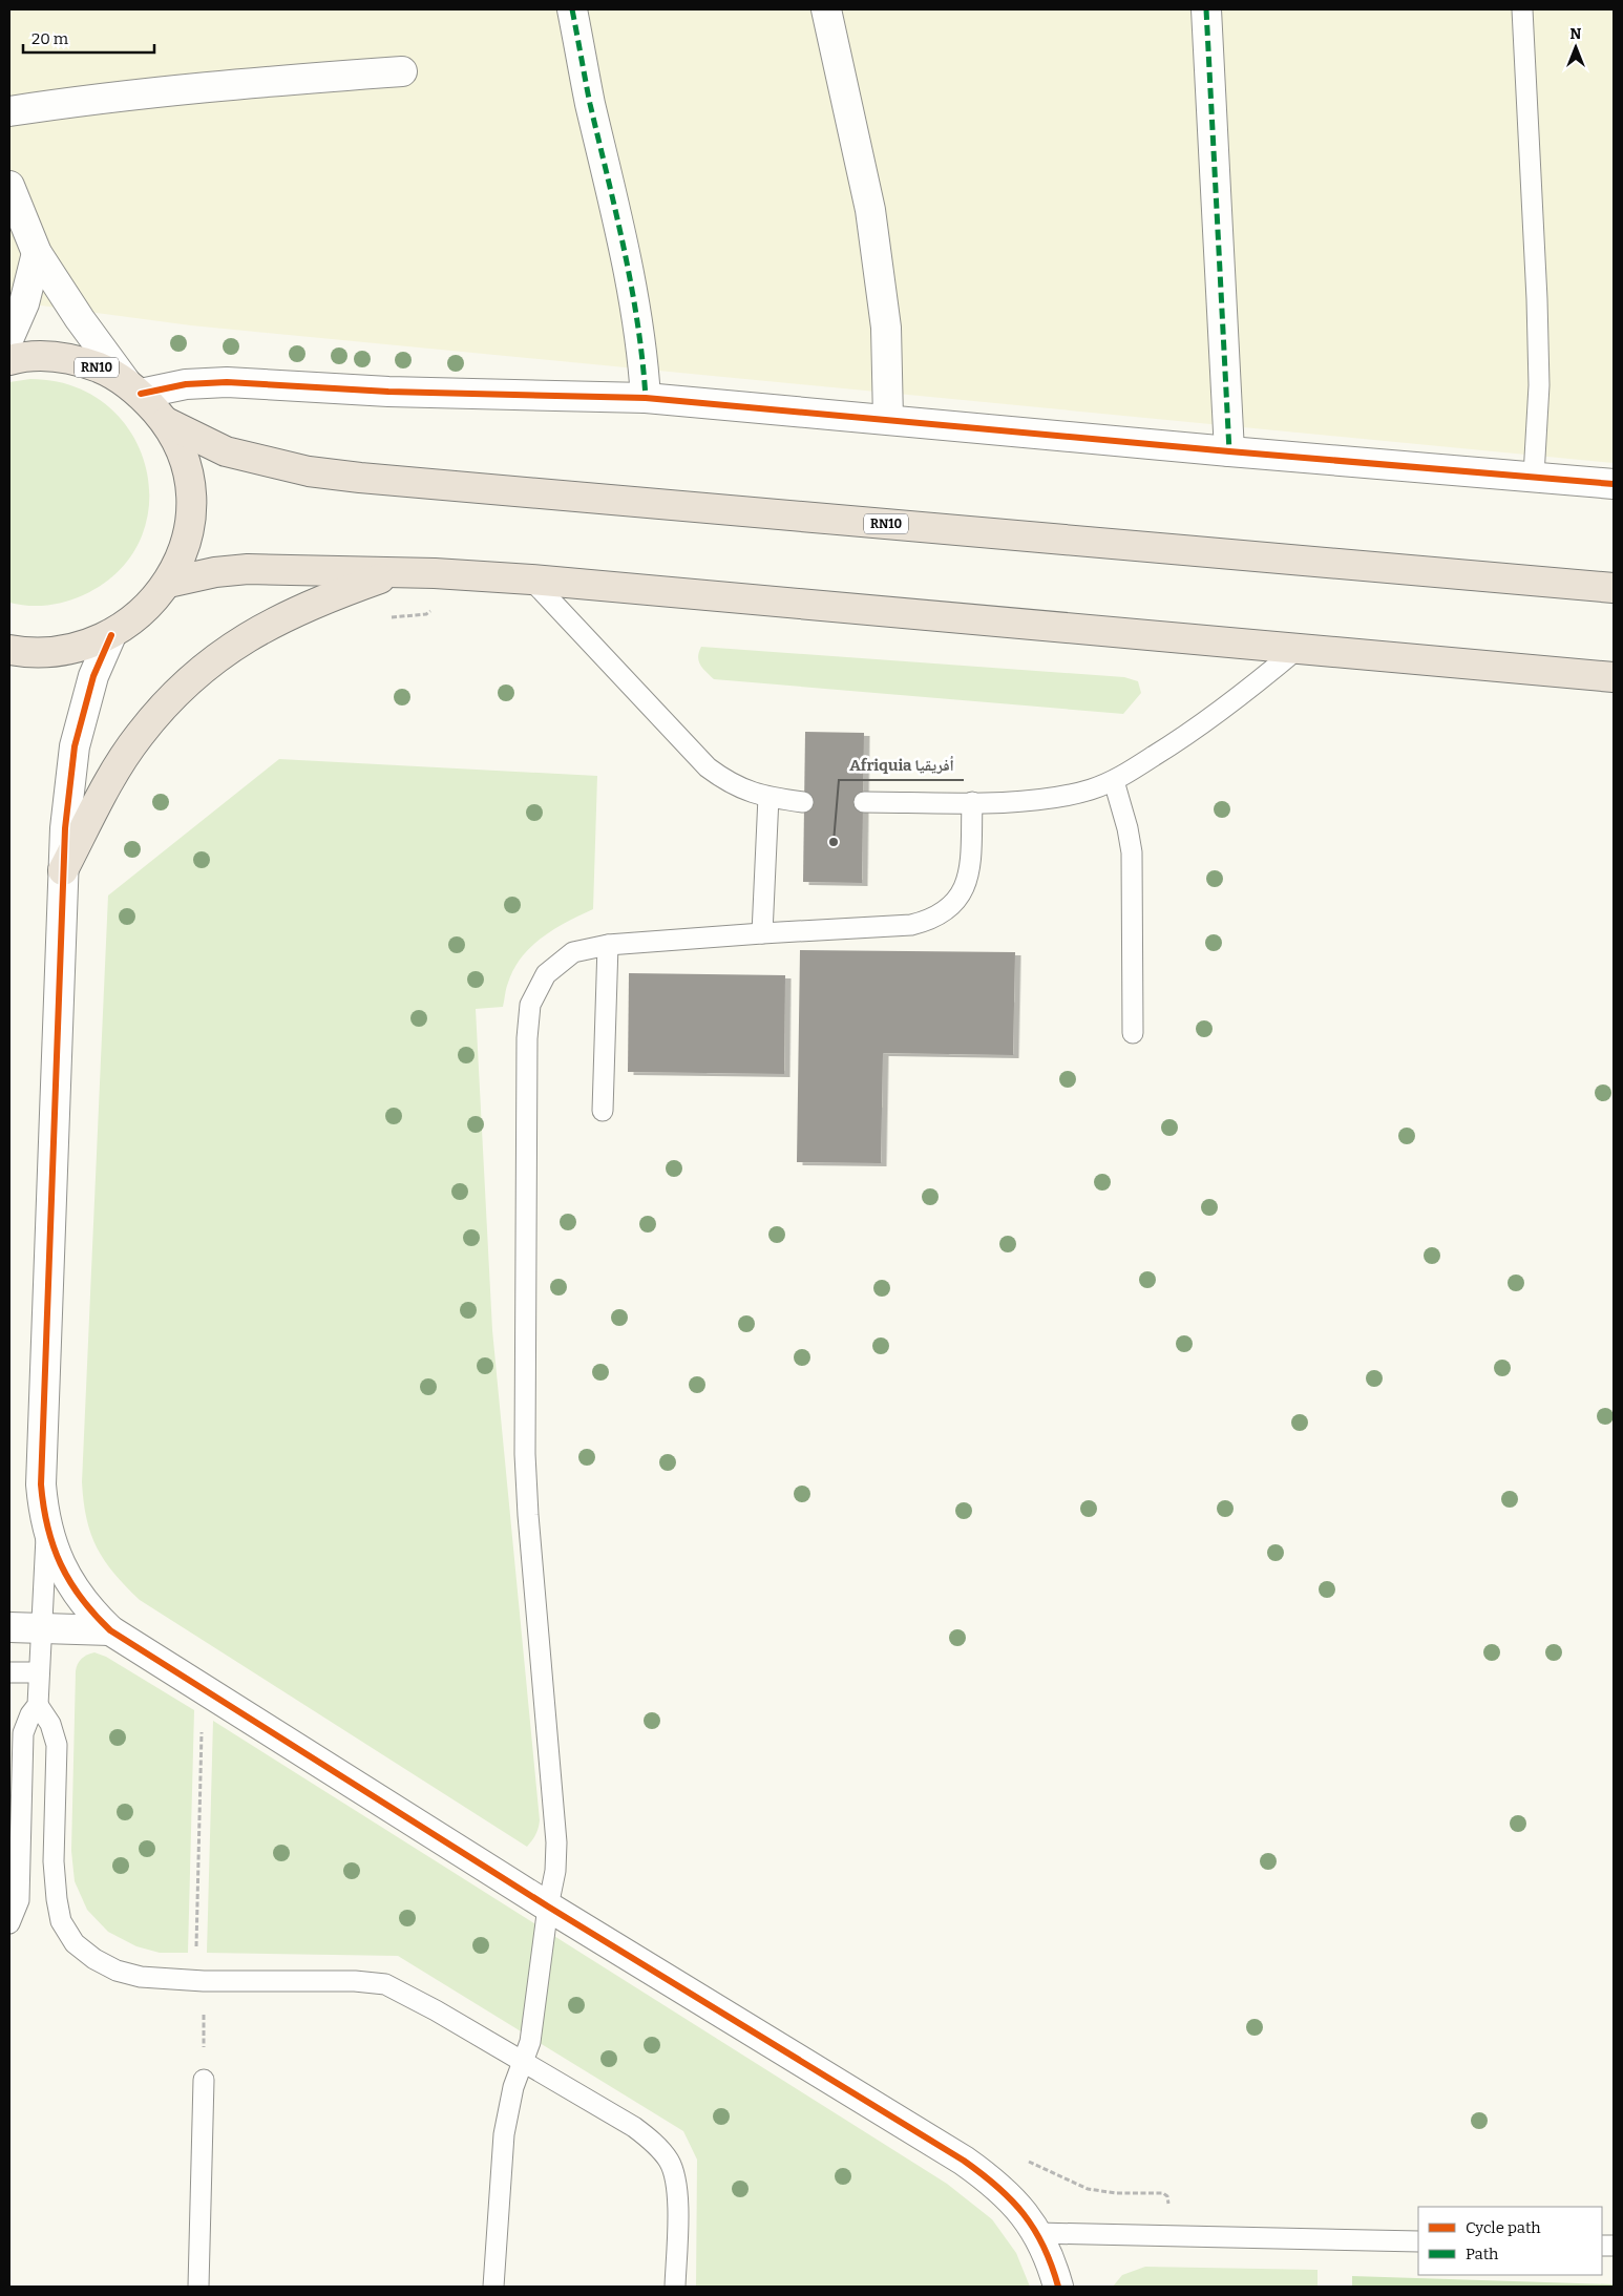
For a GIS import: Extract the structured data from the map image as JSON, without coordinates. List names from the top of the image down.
{
  "streets": {
    "highway": ["RN10"]
  },
  "places": ["Afriquia أفريقيا"],
  "legend": ["Cycle path", "Path"],
  "scale_bar": "20 m",
  "north": "top"
}
